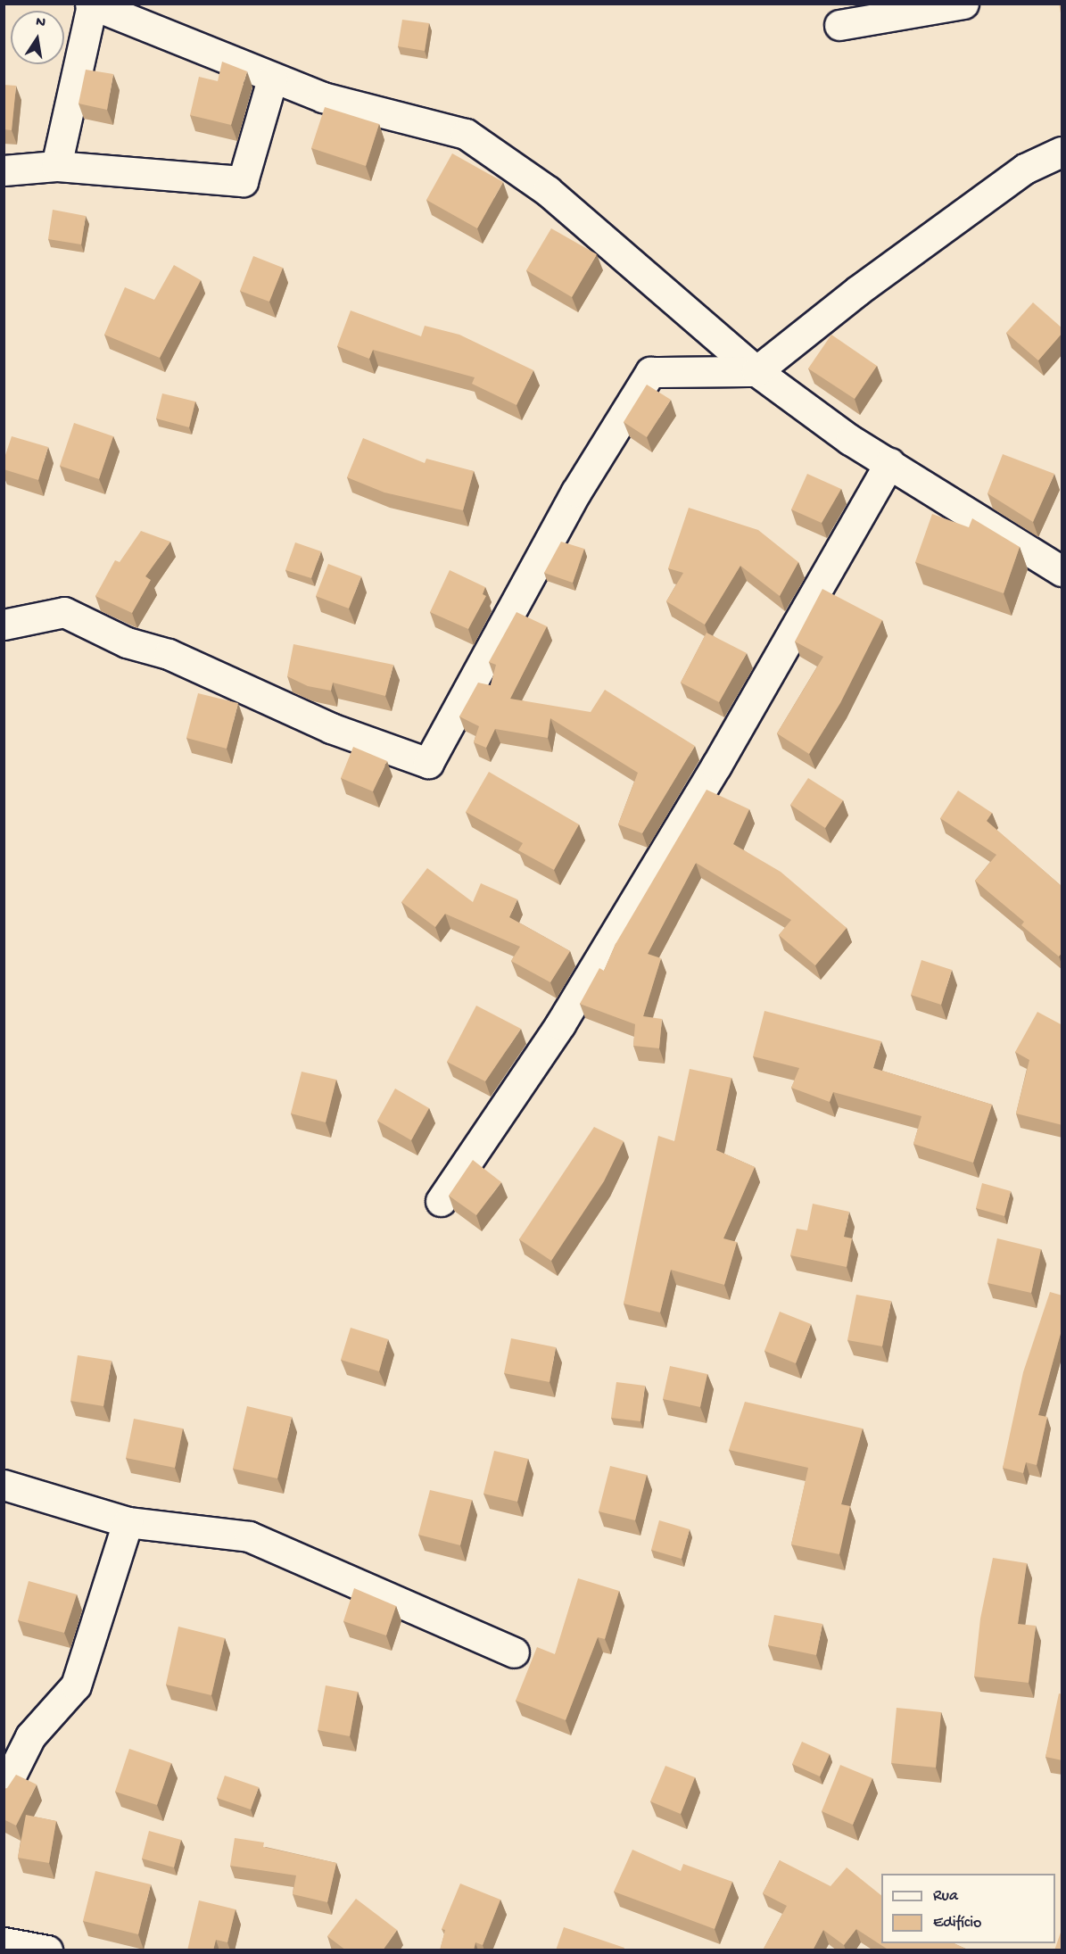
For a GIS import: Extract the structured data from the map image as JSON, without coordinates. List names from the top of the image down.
{
  "legend": ["Rua", "Edifício"],
  "north": "top"
}
